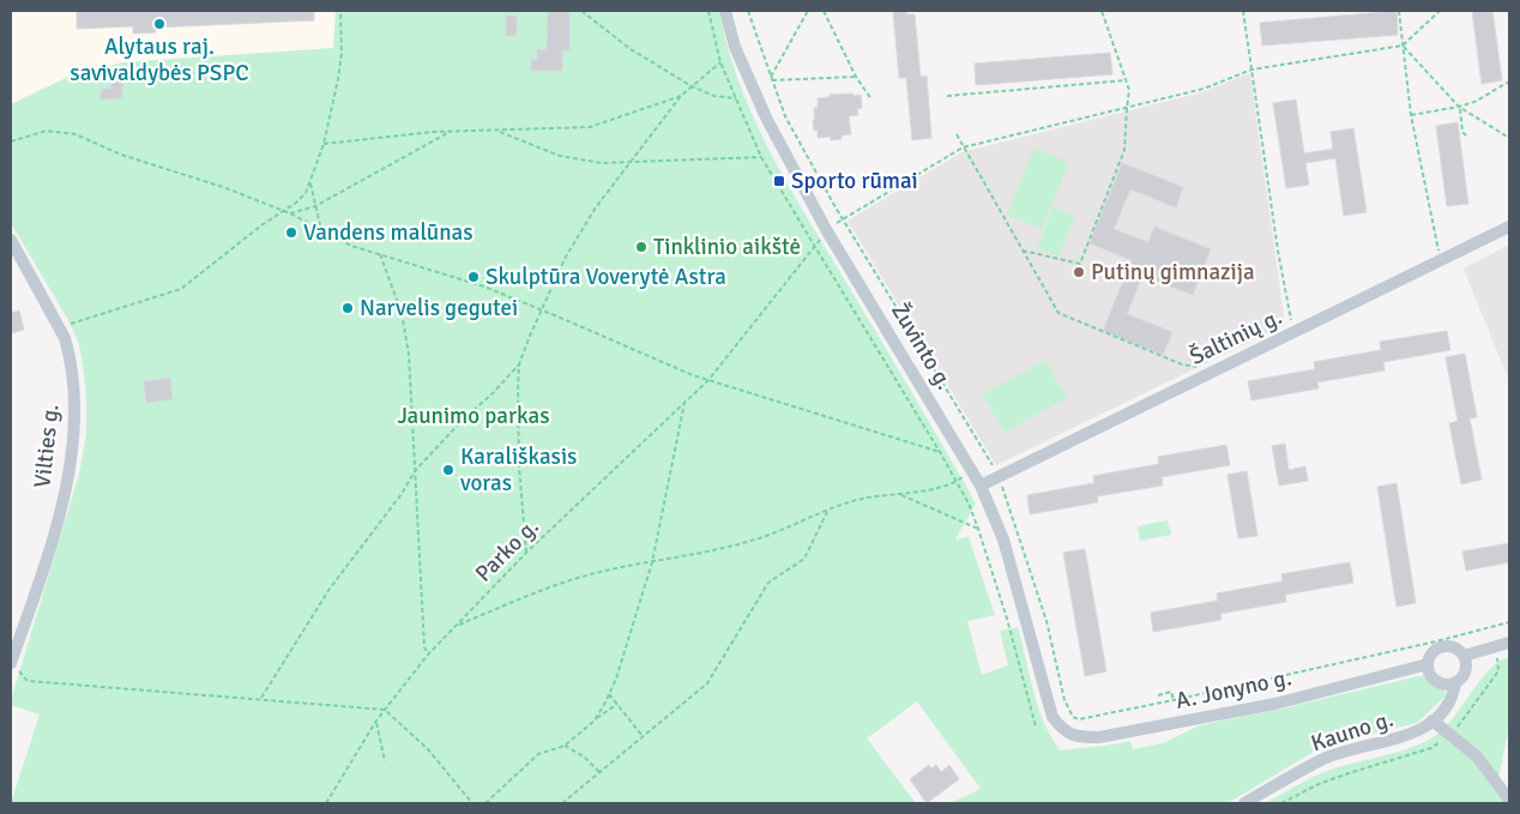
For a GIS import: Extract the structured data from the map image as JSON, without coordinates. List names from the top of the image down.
{
  "streets": {
    "street": [
      "Šaltinių g.",
      "Žuvinto g.",
      "Vilties g.",
      "A. Jonyno g.",
      "Kauno g."
    ],
    "path": ["Parko g."]
  },
  "crossings": [
    ["Šaltinių g.", "Žuvinto g."],
    ["Žuvinto g.", "Parko g."],
    ["Žuvinto g.", "A. Jonyno g."],
    ["A. Jonyno g.", "Kauno g."]
  ],
  "parks": ["Jaunimo parkas"],
  "places": {
    "other": [
      "Alytaus raj. savivaldybės PSPC",
      "Vandens malūnas",
      "Tinklinio aikštė",
      "Putinų gimnazija",
      "Skulptūra Voverytė Astra",
      "Narvelis gegutei",
      "Karališkasis voras"
    ],
    "transit": ["Sporto rūmai"]
  }
}
